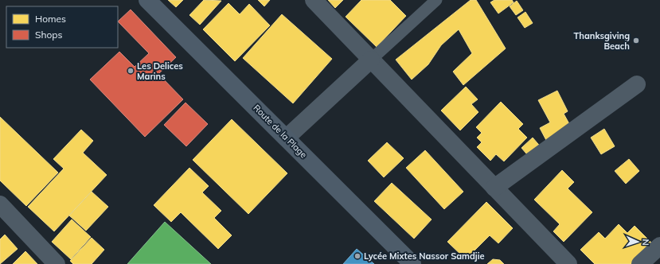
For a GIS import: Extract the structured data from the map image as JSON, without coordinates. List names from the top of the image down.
{
  "streets": {
    "main road": ["Route de la Plage"]
  },
  "places": ["Thanksgiving Beach", "Les Delices Marins", "Lycée Mixtes Nassor Samdjie"],
  "legend": ["Homes", "Shops"],
  "north": "right"
}
